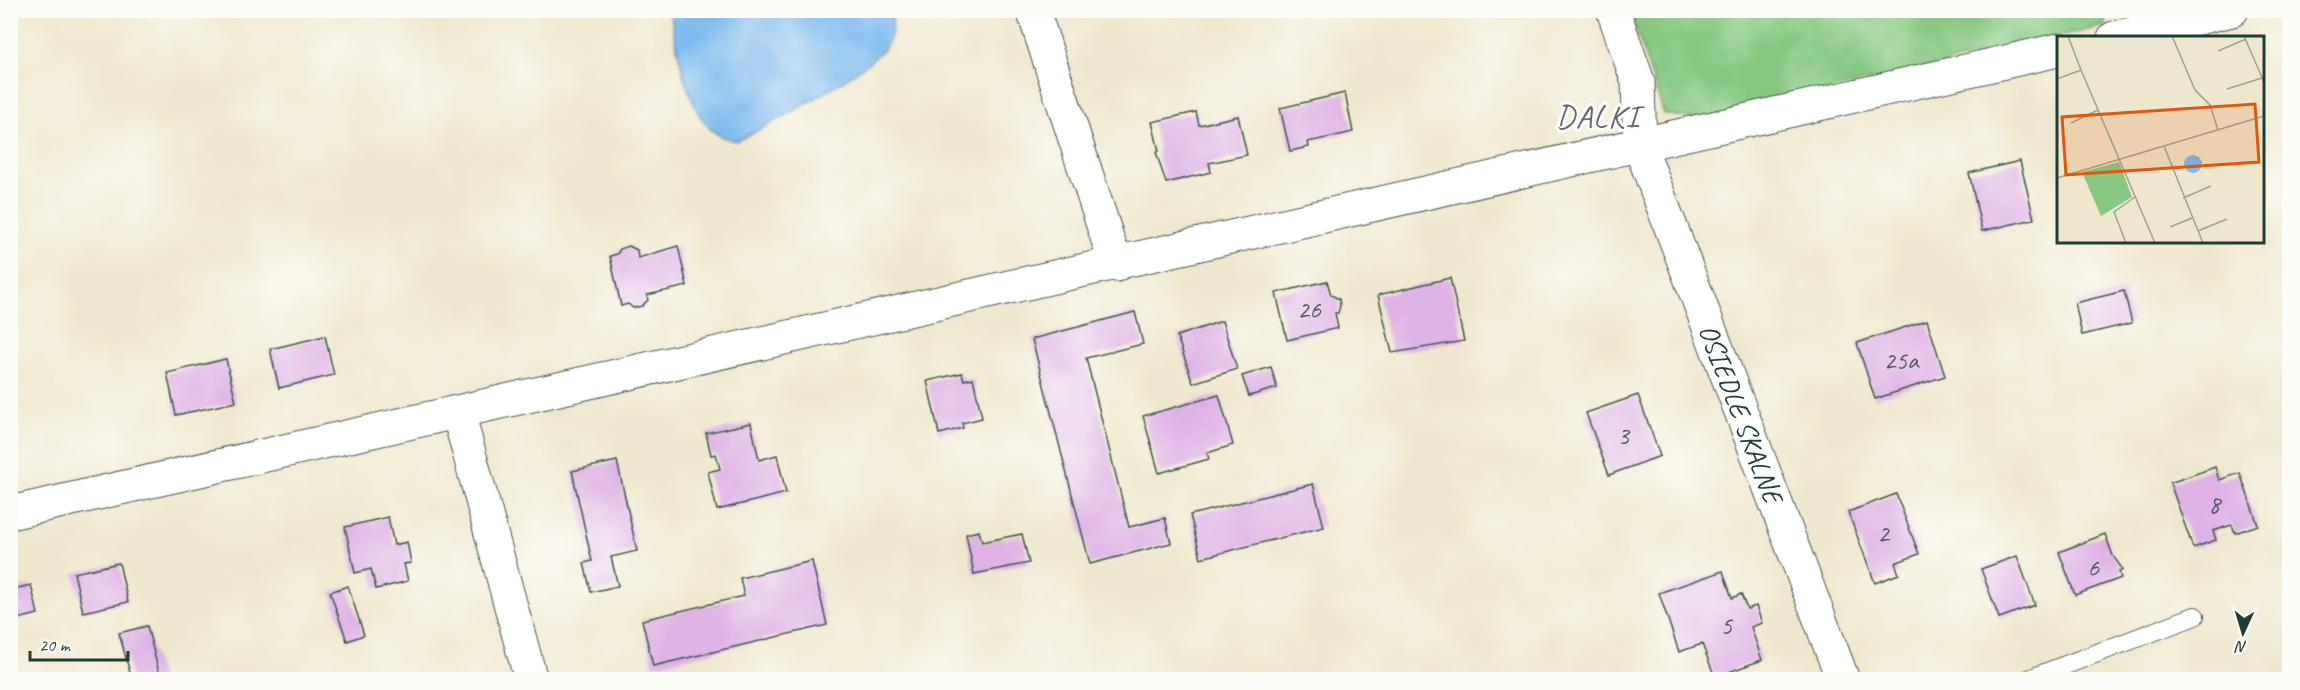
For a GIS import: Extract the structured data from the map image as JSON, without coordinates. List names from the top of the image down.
{
  "streets": {
    "street": ["OSIEDLE SKALNE"]
  },
  "districts": ["DALKI"],
  "house_numbers": [
    "26",
    "25a",
    "3",
    "8",
    "2",
    "6",
    "5"
  ],
  "scale_bar": "20 m",
  "north": "bottom"
}
